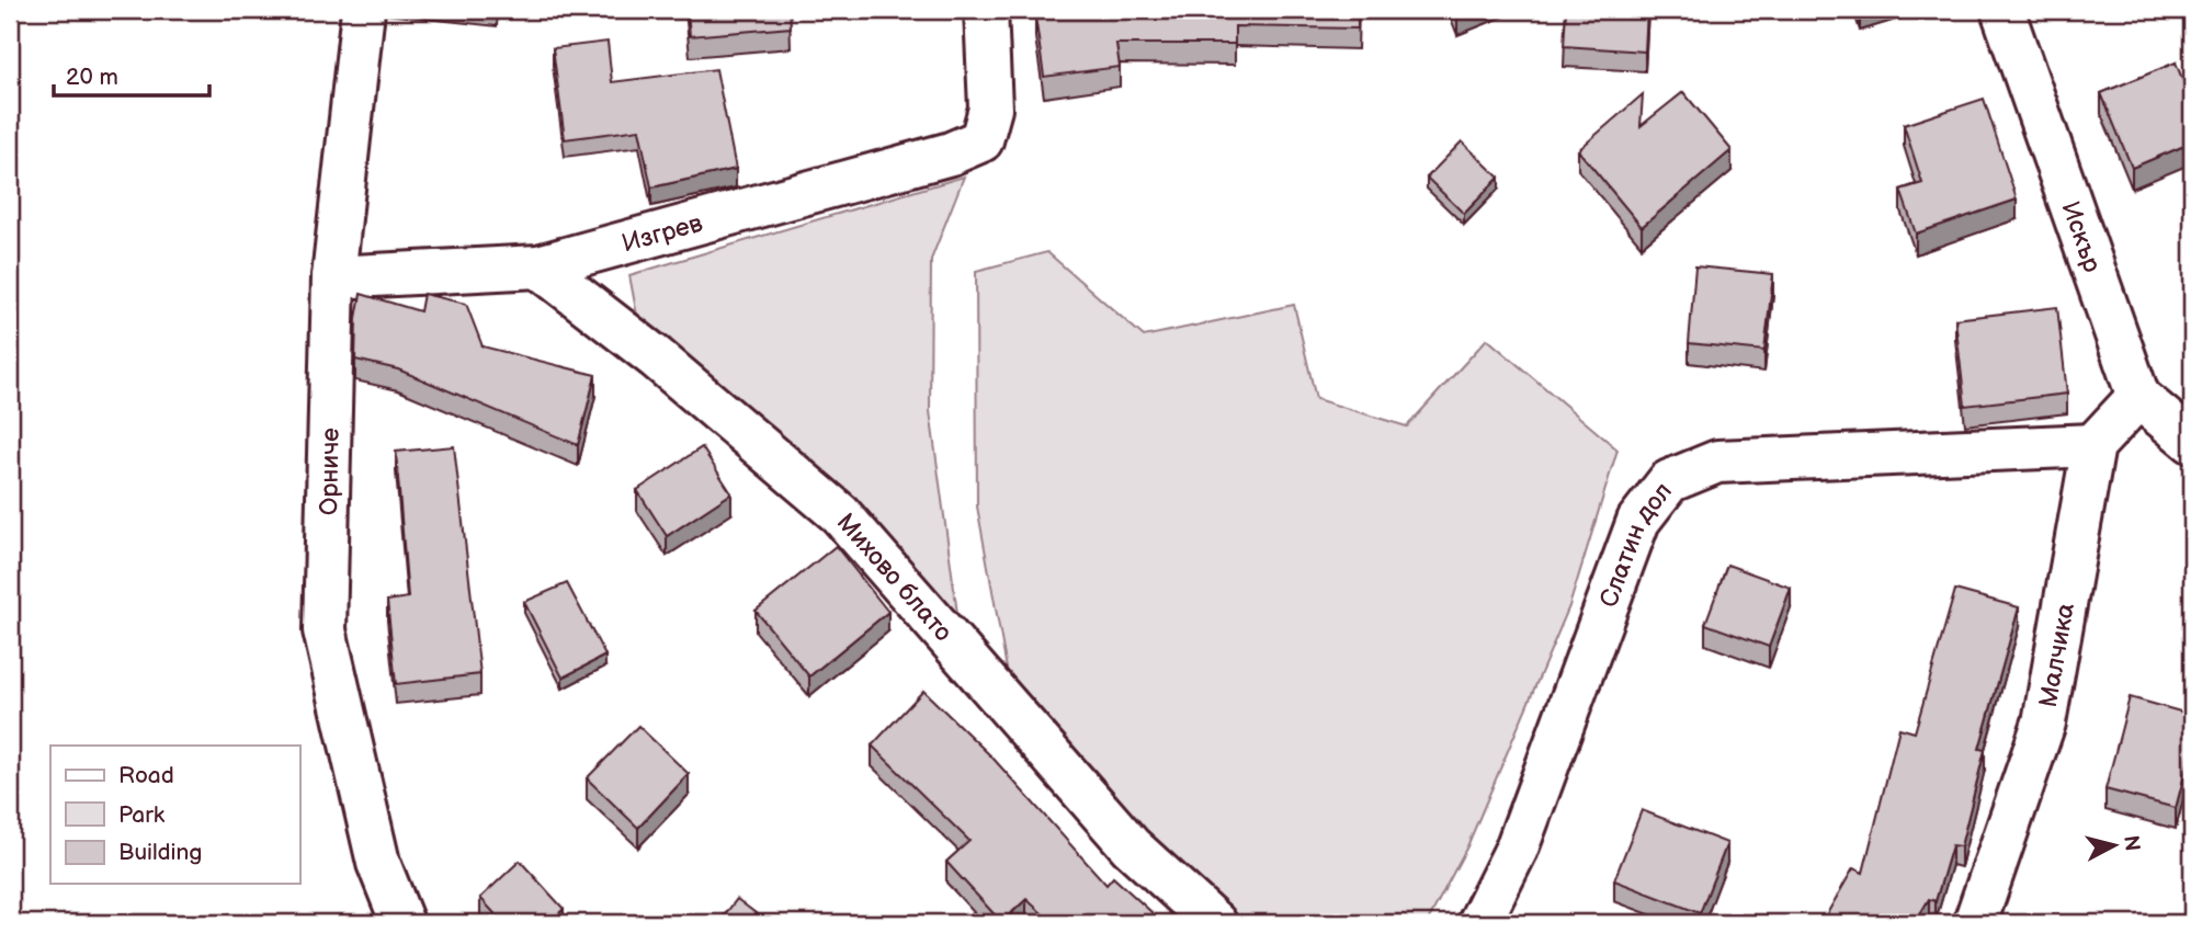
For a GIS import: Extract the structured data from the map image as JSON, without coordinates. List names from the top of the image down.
{
  "streets": {
    "street": [
      "Изгрев",
      "Искър",
      "Орниче",
      "Слатин дол",
      "Михово блато",
      "Малчика"
    ]
  },
  "crossings": [
    ["Изгрев", "Орниче"],
    ["Изгрев", "Михово блато"],
    ["Слатин дол", "Малчика"]
  ],
  "legend": ["Road", "Park", "Building"],
  "scale_bar": "20 m",
  "north": "right"
}
